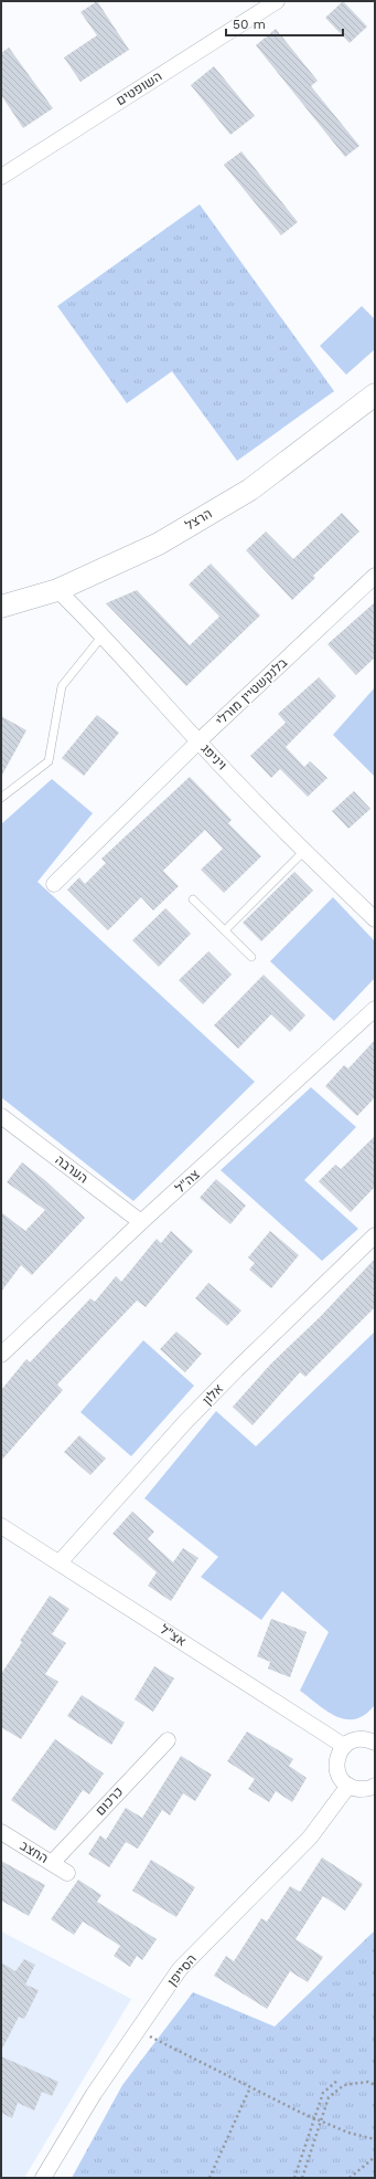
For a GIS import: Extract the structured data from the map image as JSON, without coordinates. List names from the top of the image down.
{
  "streets": {
    "street": [
      "השופטים",
      "הרצל",
      "בלנקשטיין מורלי",
      "ויניפג",
      "הערבה",
      "צה\"ל",
      "אלון",
      "אצ\"ל",
      "כרכום",
      "החצב",
      "הסייפן"
    ]
  },
  "crossings": [
    ["הרצל", "ויניפג"],
    ["בלנקשטיין מורלי", "ויניפג"],
    ["הערבה", "צה\"ל"],
    ["אלון", "אצ\"ל"],
    ["כרכום", "החצב"]
  ],
  "scale_bar": "50 m"
}
